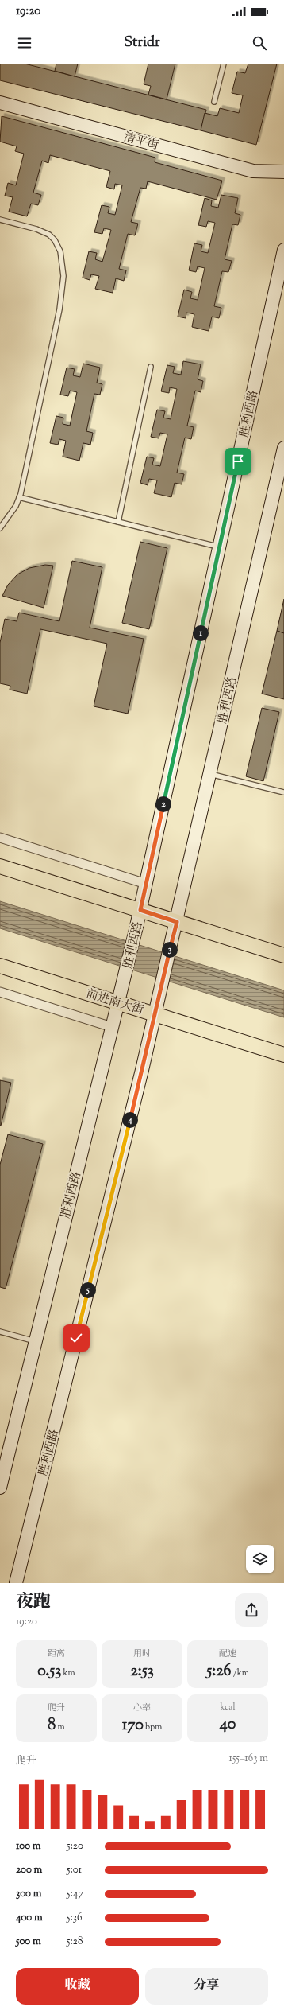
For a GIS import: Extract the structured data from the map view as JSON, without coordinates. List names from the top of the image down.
{
  "streets": {
    "main road": ["清平街", "胜利西路", "前进南大街"]
  },
  "crossings": [
    ["胜利西路", "前进南大街"]
  ],
  "page": {
    "status": "19:20",
    "header": "Stridr",
    "pins": [
      "1",
      "2",
      "3",
      "4",
      "5"
    ],
    "heading": ["夜跑", "19:20"],
    "stats": [
      ["距离", "0.53 km"],
      ["用时", "2:53"],
      ["配速", "5:26 /km"],
      ["爬升", "8 m"],
      ["心率", "170 bpm"],
      ["kcal", "40"]
    ],
    "chart": ["爬升", "155–163 m"],
    "list": [
      {
        "name": "100 m",
        "note": "5:20"
      },
      {
        "name": "200 m",
        "note": "5:01"
      },
      {
        "name": "300 m",
        "note": "5:47"
      },
      {
        "name": "400 m",
        "note": "5:36"
      },
      {
        "name": "500 m",
        "note": "5:28"
      }
    ],
    "buttons": ["收藏", "分享"]
  }
}
